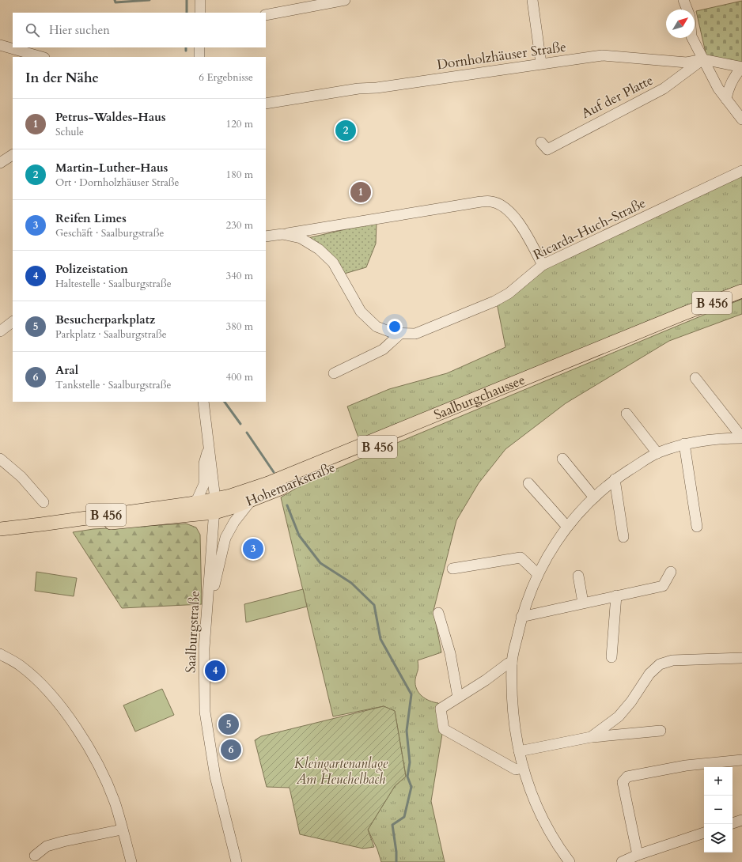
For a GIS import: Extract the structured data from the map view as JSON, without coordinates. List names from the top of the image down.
{
  "streets": {
    "main road": ["B 456", "Saalburgchaussee", "Hohemarkstraße"],
    "street": [
      "Dornholzhäuser Straße",
      "Auf der Platte",
      "Ricarda-Huch-Straße",
      "Saalburgstraße"
    ]
  },
  "crossings": [
    ["Dornholzhäuser Straße", "Auf der Platte"],
    ["Saalburgchaussee", "Hohemarkstraße"],
    ["Saalburgchaussee", "Saalburgstraße"],
    ["Hohemarkstraße", "Saalburgstraße"]
  ],
  "parks": ["Kleingartenanlage Am Heuchelbach"],
  "north": "top right",
  "page": {
    "search": "Hier suchen",
    "heading": ["In der Nähe", "6 Ergebnisse"],
    "list": [
      {
        "mark": "1",
        "name": "Petrus-Waldes-Haus",
        "note": "Schule",
        "value": "120 m"
      },
      {
        "mark": "2",
        "name": "Martin-Luther-Haus",
        "note": "Ort · Dornholzhäuser Straße",
        "value": "180 m"
      },
      {
        "mark": "3",
        "name": "Reifen Limes",
        "note": "Geschäft · Saalburgstraße",
        "value": "230 m"
      },
      {
        "mark": "4",
        "name": "Polizeistation",
        "note": "Haltestelle · Saalburgstraße",
        "value": "340 m"
      },
      {
        "mark": "5",
        "name": "Besucherparkplatz",
        "note": "Parkplatz · Saalburgstraße",
        "value": "380 m"
      },
      {
        "mark": "6",
        "name": "Aral",
        "note": "Tankstelle · Saalburgstraße",
        "value": "400 m"
      }
    ],
    "pins": [
      "2",
      "1",
      "3",
      "4",
      "5",
      "6"
    ],
    "map_buttons": ["+", "−"]
  }
}
